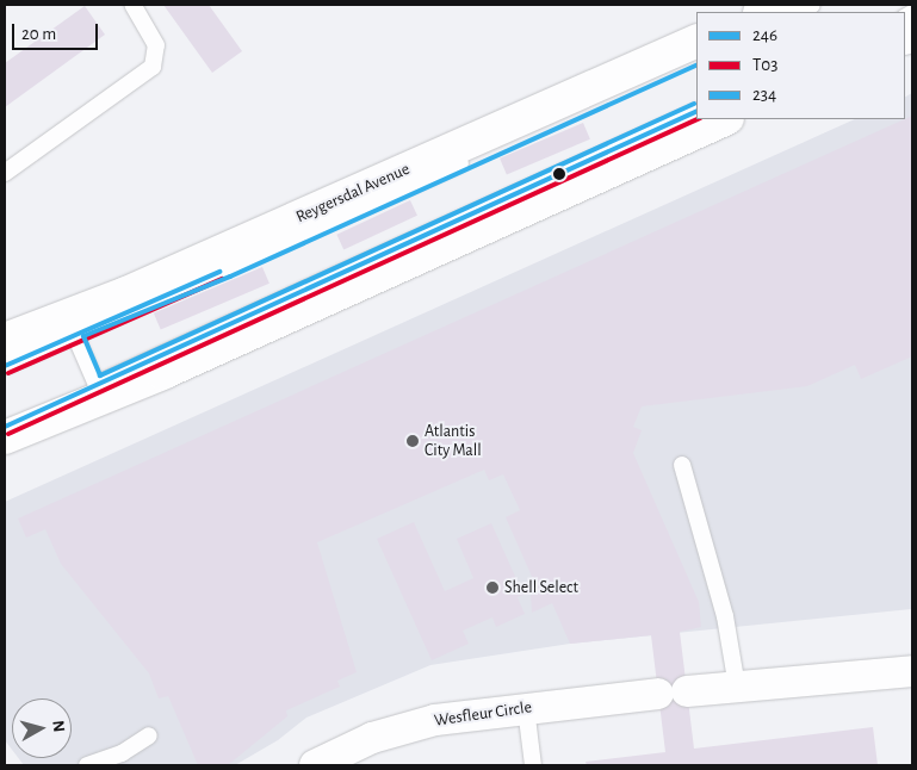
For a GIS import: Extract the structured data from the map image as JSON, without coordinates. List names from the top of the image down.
{
  "streets": {
    "main road": ["Reygersdal Avenue"],
    "street": ["Wesfleur Circle"]
  },
  "places": ["Atlantis City Mall", "Shell Select"],
  "lines": ["transit line 234", "transit line 246", "transit line T03"],
  "legend": ["246", "T03", "234"],
  "scale_bar": "20 m",
  "north": "right"
}
